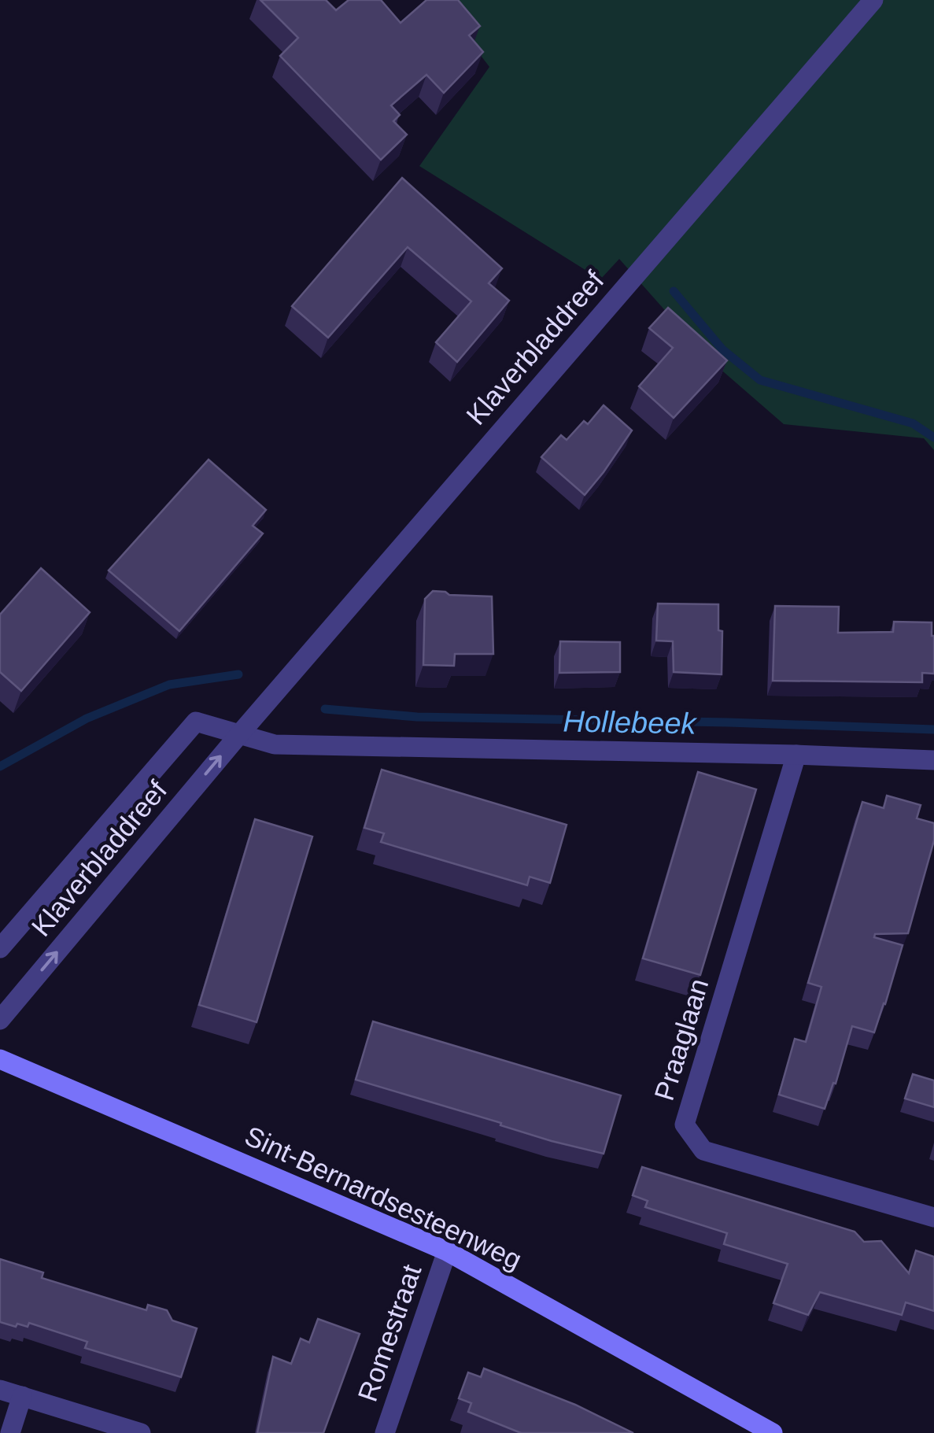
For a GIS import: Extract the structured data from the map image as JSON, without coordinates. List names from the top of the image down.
{
  "streets": {
    "main road": ["Sint-Bernardsesteenweg"],
    "street": ["Klaverbladdreef", "Praaglaan", "Romestraat"]
  },
  "crossings": [
    ["Sint-Bernardsesteenweg", "Romestraat"]
  ],
  "water": ["Hollebeek"]
}
